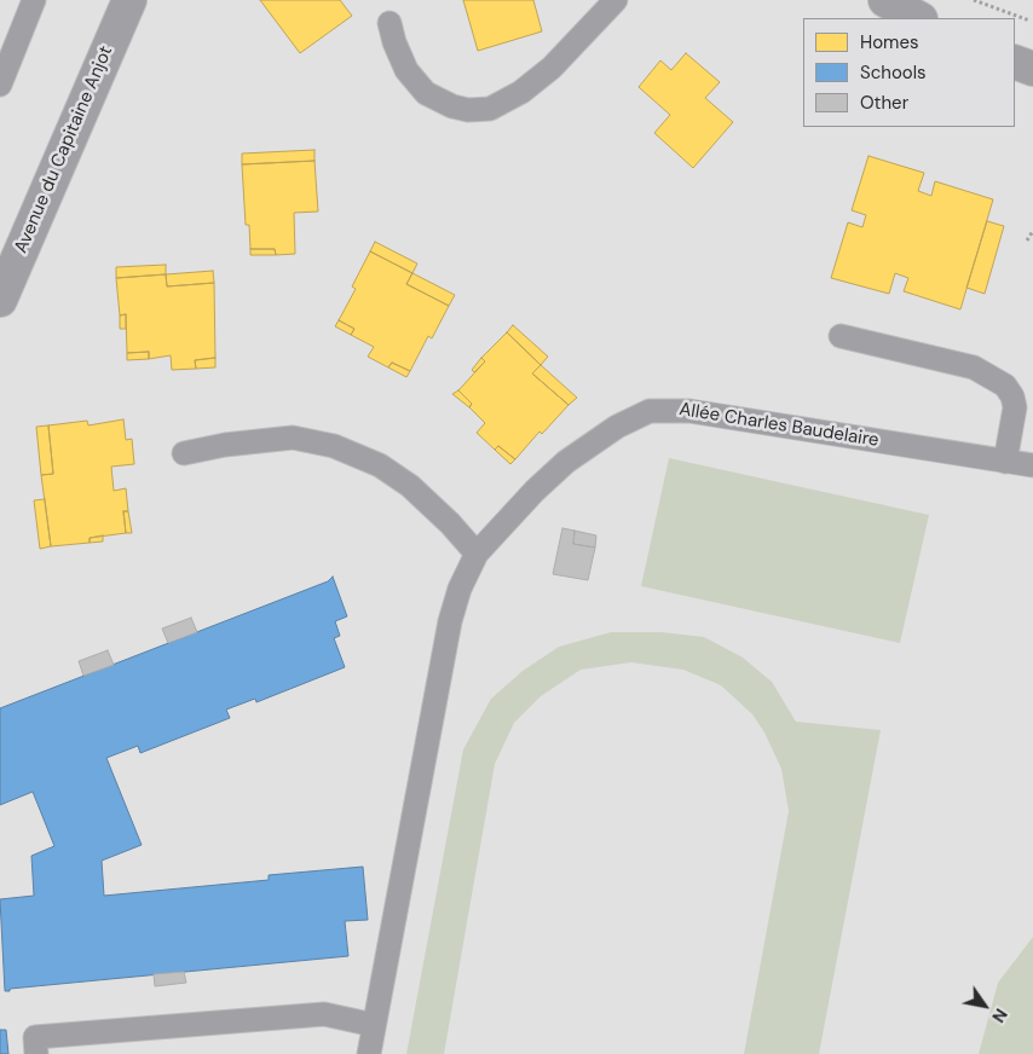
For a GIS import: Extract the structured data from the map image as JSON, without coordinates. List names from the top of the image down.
{
  "streets": {
    "street": ["Avenue du Capitaine Anjot"],
    "lane": ["Allée Charles Baudelaire"]
  },
  "legend": ["Homes", "Schools", "Other"],
  "north": "bottom right"
}
